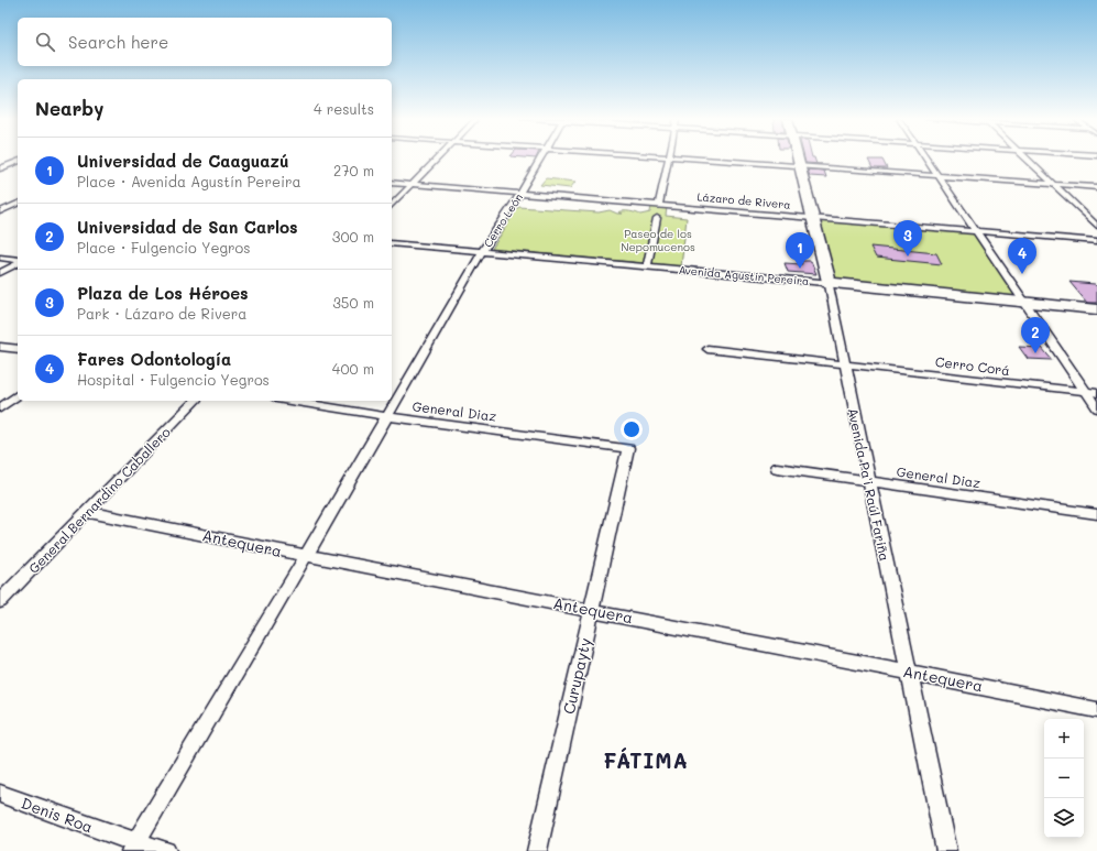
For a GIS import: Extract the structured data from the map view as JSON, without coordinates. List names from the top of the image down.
{
  "streets": {
    "highway": ["Avenida Agustín Pereira", "Avenida Pa'i Raúl Fariña"],
    "street": [
      "Lázaro de Rivera",
      "Cerro León",
      "Cerro Corá",
      "General Diaz",
      "General Bernardino Caballero",
      "Antequera",
      "Curupayty",
      "Denis Roa"
    ]
  },
  "crossings": [
    ["Lázaro de Rivera", "Cerro León"],
    ["Lázaro de Rivera", "Avenida Pa'i Raúl Fariña"],
    ["Cerro León", "Avenida Agustín Pereira"],
    ["Cerro León", "General Diaz"],
    ["Cerro León", "Antequera"],
    ["Cerro León", "Denis Roa"],
    ["Avenida Agustín Pereira", "Avenida Pa'i Raúl Fariña"],
    ["Cerro Corá", "Avenida Pa'i Raúl Fariña"],
    ["General Diaz", "Avenida Pa'i Raúl Fariña"],
    ["General Diaz", "Curupayty"],
    ["Avenida Pa'i Raúl Fariña", "Antequera"],
    ["General Bernardino Caballero", "Antequera"],
    ["Antequera", "Curupayty"]
  ],
  "districts": ["FÁTIMA"],
  "parks": ["Paseo de los Nepomucenos"],
  "page": {
    "search": "Search here",
    "heading": ["Nearby", "4 results"],
    "list": [
      {
        "mark": "1",
        "name": "Universidad de Caaguazú",
        "note": "Place · Avenida Agustín Pereira",
        "value": "270 m"
      },
      {
        "mark": "2",
        "name": "Universidad de San Carlos",
        "note": "Place · Fulgencio Yegros",
        "value": "300 m"
      },
      {
        "mark": "3",
        "name": "Plaza de Los Héroes",
        "note": "Park · Lázaro de Rivera",
        "value": "350 m"
      },
      {
        "mark": "4",
        "name": "Fares Odontología",
        "note": "Hospital · Fulgencio Yegros",
        "value": "400 m"
      }
    ],
    "pins": [
      "3",
      "1",
      "4",
      "2"
    ],
    "map_buttons": ["+", "−"]
  }
}
